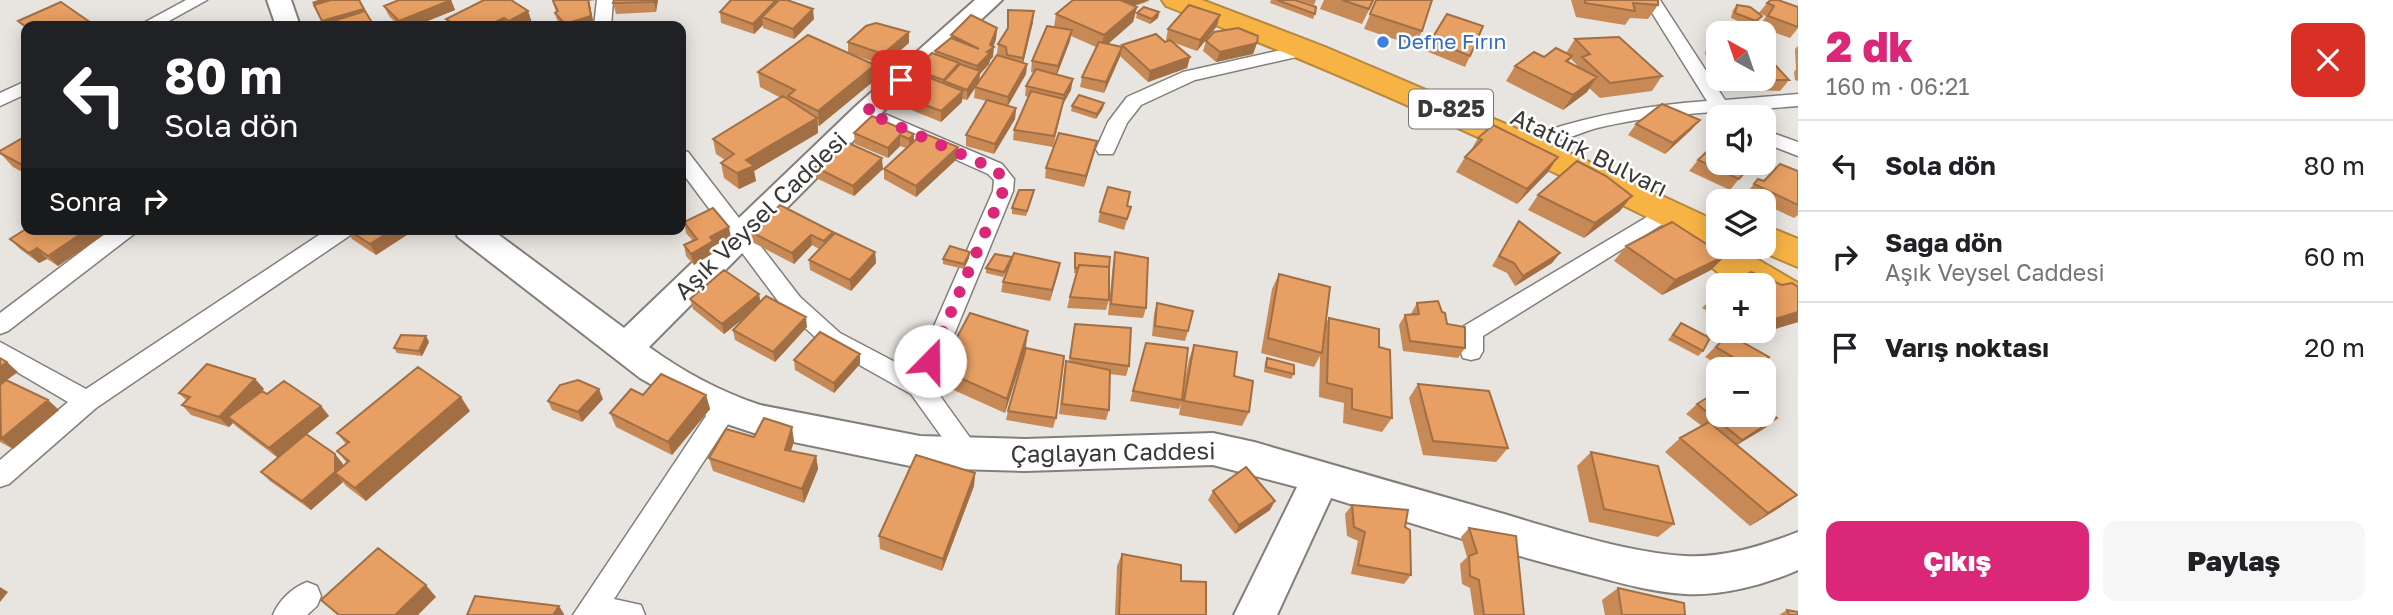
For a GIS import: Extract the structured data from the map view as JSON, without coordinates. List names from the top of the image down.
{
  "streets": {
    "highway": ["D-825", "Atatürk Bulvarı"],
    "street": ["Aşık Veysel Caddesi", "Çağlayan Caddesi"]
  },
  "crossings": [
    ["Aşık Veysel Caddesi", "Çağlayan Caddesi"]
  ],
  "places": ["Defne Fırın"],
  "north": "top left",
  "page": {
    "heading": ["2 dk", "160 m · 06:21"],
    "map_buttons": ["+", "−"],
    "turn": ["80 m", "Sola dön"],
    "list": [
      {
        "name": "Sola dön",
        "value": "80 m"
      },
      {
        "name": "Sağa dön",
        "note": "Aşık Veysel Caddesi",
        "value": "60 m"
      },
      {
        "name": "Varış noktası",
        "value": "20 m"
      }
    ],
    "then": "Sonra",
    "buttons": ["Çıkış", "Paylaş"]
  }
}
